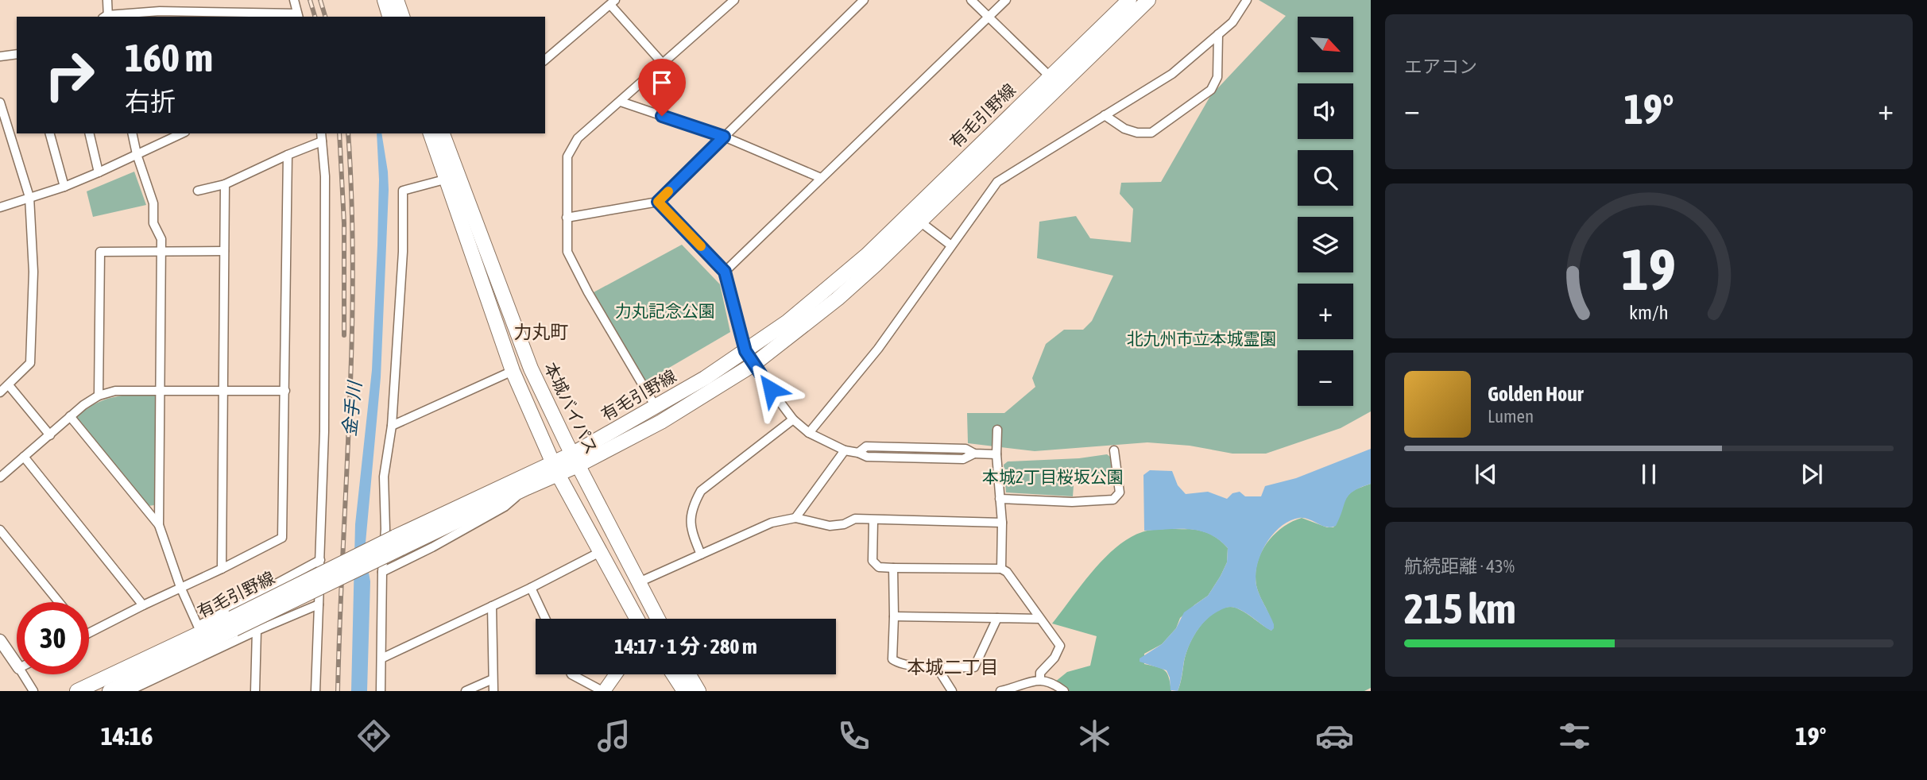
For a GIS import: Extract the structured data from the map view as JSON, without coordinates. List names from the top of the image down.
{
  "streets": {
    "main road": ["有毛引野線", "本城バイパス"]
  },
  "crossings": [
    ["有毛引野線", "本城バイパス"]
  ],
  "districts": ["力丸町", "本城二丁目"],
  "water": ["金手川"],
  "parks": ["力丸記念公園", "北九州市立本城霊園", "本城2丁目桜坂公園"],
  "north": "bottom right",
  "page": {
    "tile": [
      "エアコン",
      ["航続距離 · 43%", "215 km"]
    ],
    "map_buttons": ["+", "−"],
    "turn": ["160 m", "右折"],
    "heat": ["−", "19°", "+"],
    "song": ["Golden Hour", "Lumen"],
    "limit": "30",
    "trip": "14:17 · 1 分 · 280 m",
    "tabs": ["14:16", "19°"],
    "gauge": ["19", "km/h"]
  }
}
